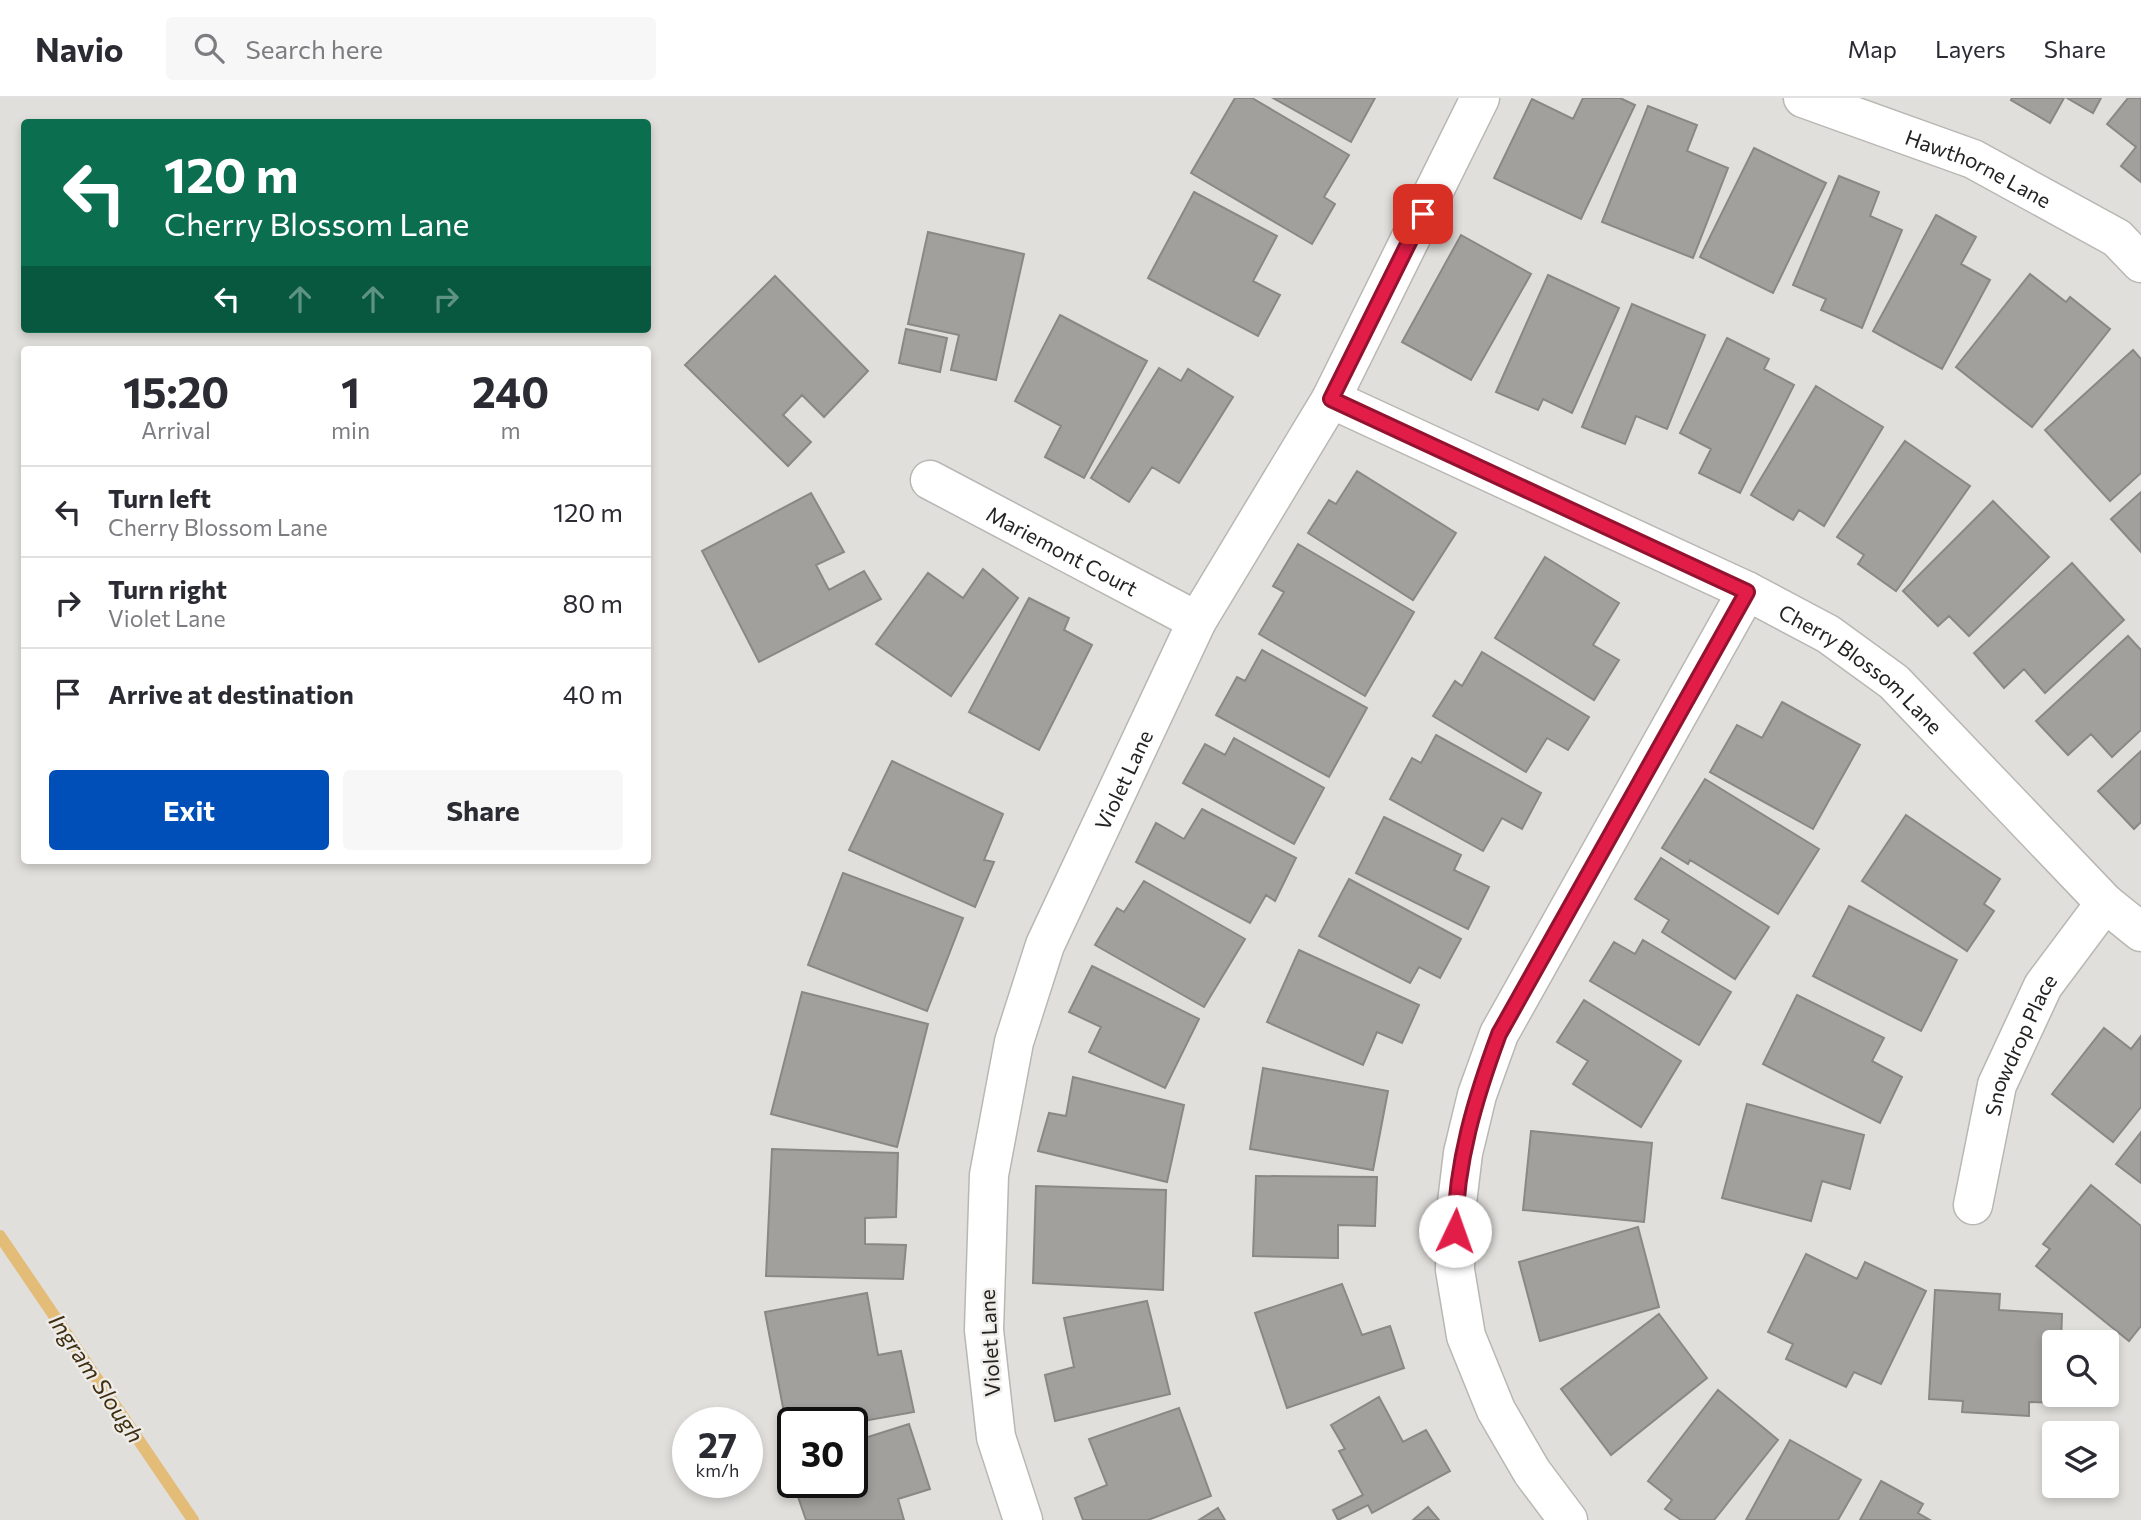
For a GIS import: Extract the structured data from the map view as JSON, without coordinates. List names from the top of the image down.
{
  "streets": {
    "street": [
      "Hawthorne Lane",
      "Mariemont Court",
      "Cherry Blossom Lane",
      "Violet Lane",
      "Snowdrop Place"
    ]
  },
  "crossings": [
    ["Mariemont Court", "Violet Lane"],
    ["Cherry Blossom Lane", "Violet Lane"],
    ["Cherry Blossom Lane", "Snowdrop Place"]
  ],
  "water": ["Ingram Slough"],
  "page": {
    "header": "Navio",
    "search": "Search here",
    "nav": ["Map", "Layers", "Share"],
    "turn": ["120 m", "Cherry Blossom Lane"],
    "eta": [
      "15:20",
      "Arrival",
      "1",
      "min",
      "240",
      "m"
    ],
    "list": [
      {
        "name": "Turn left",
        "note": "Cherry Blossom Lane",
        "value": "120 m"
      },
      {
        "name": "Turn right",
        "note": "Violet Lane",
        "value": "80 m"
      },
      {
        "name": "Arrive at destination",
        "value": "40 m"
      }
    ],
    "buttons": ["Exit", "Share"],
    "speed": "27 km/h",
    "limit": "30"
  }
}
